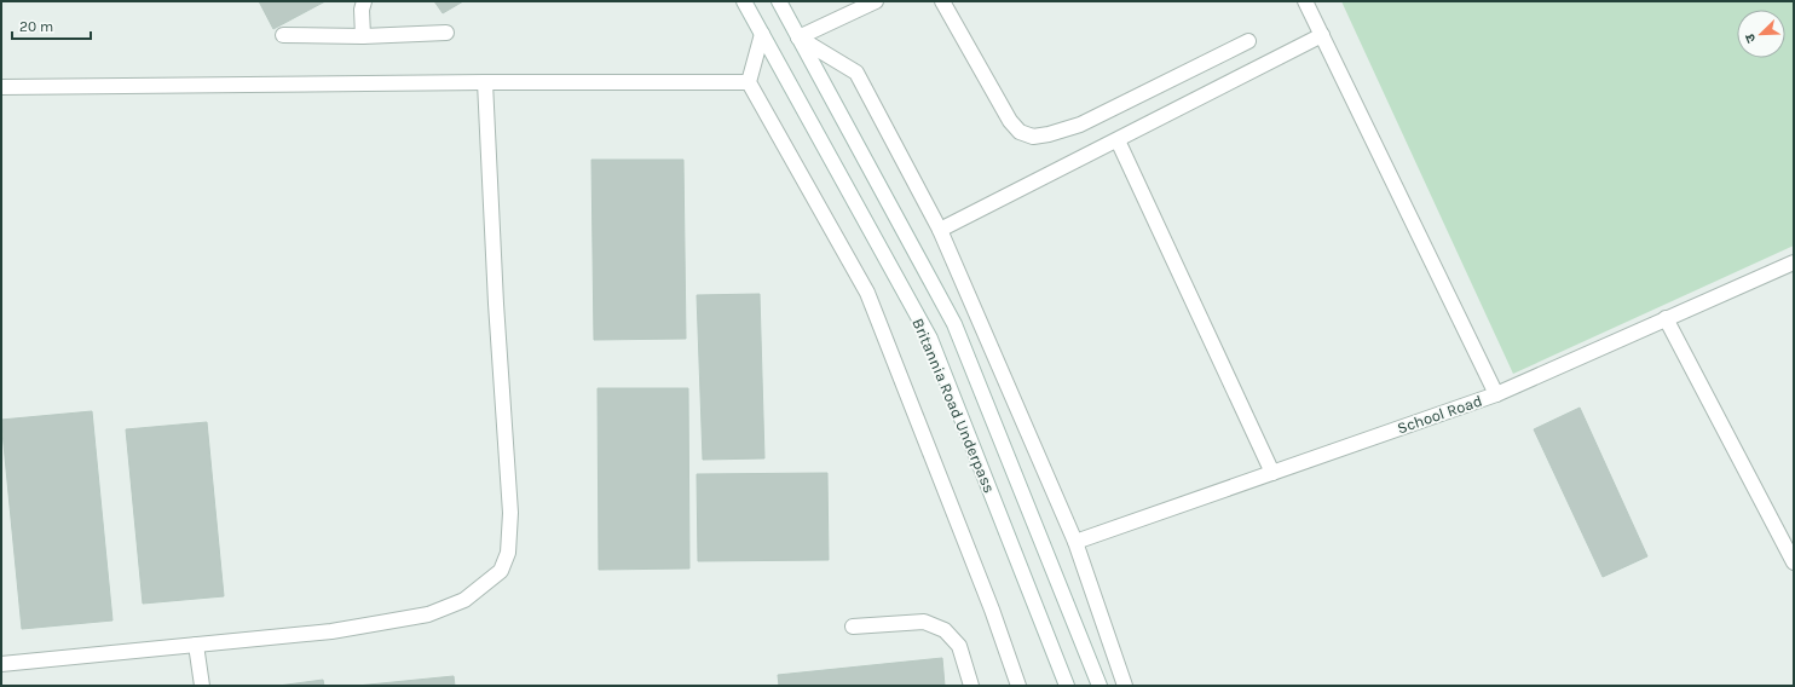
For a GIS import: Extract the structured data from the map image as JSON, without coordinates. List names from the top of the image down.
{
  "streets": {
    "street": ["Britannia Road Underpass", "School Road"]
  },
  "scale_bar": "20 m",
  "north": "bottom left"
}
